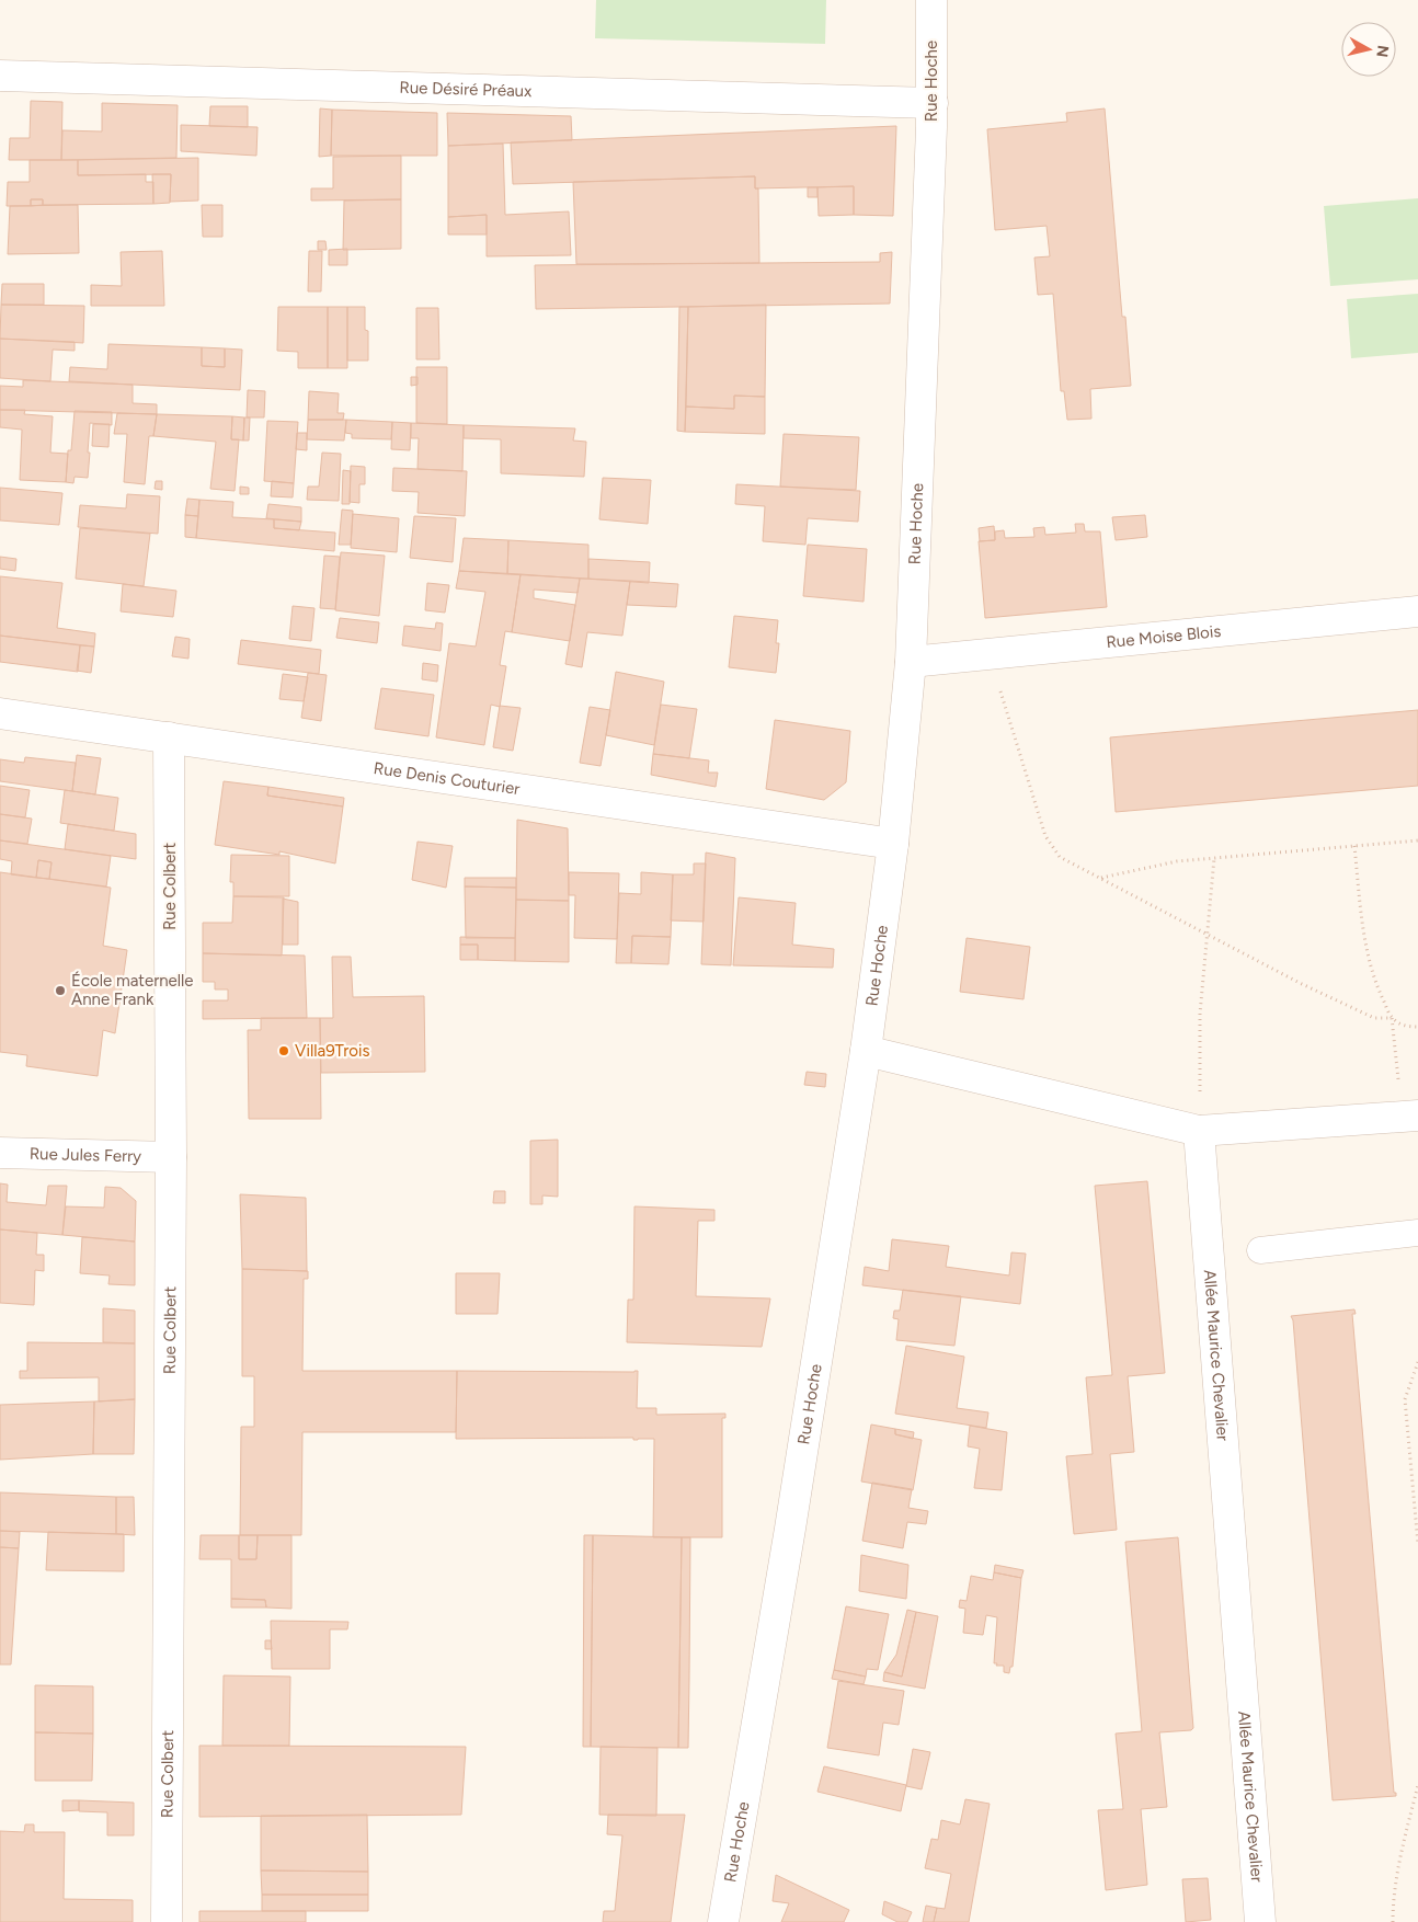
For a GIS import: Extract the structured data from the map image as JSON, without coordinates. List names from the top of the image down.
{
  "streets": {
    "street": [
      "Rue Hoche",
      "Rue Désiré Préaux",
      "Rue Moise Blois",
      "Rue Denis Couturier",
      "Rue Colbert",
      "Rue Jules Ferry",
      "Allée Maurice Chevalier"
    ]
  },
  "crossings": [
    ["Rue Hoche", "Rue Désiré Préaux"],
    ["Rue Hoche", "Rue Moise Blois"],
    ["Rue Hoche", "Rue Denis Couturier"],
    ["Rue Denis Couturier", "Rue Colbert"],
    ["Rue Colbert", "Rue Jules Ferry"]
  ],
  "places": ["École maternelle Anne Frank", "Villa9Trois"],
  "north": "right"
}
